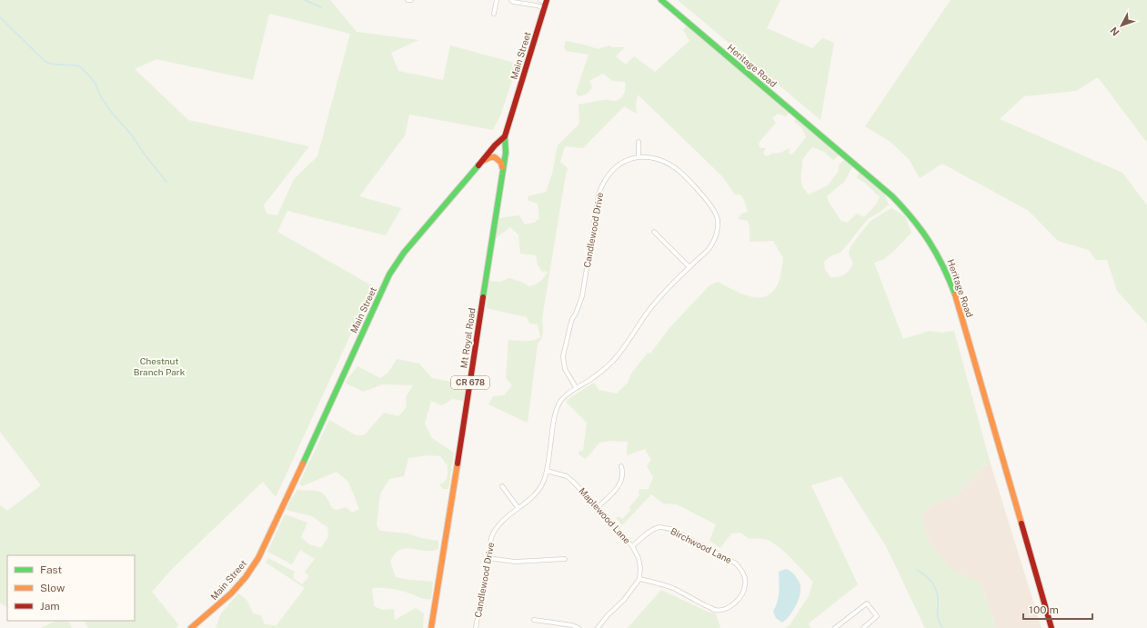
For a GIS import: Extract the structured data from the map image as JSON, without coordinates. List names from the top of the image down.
{
  "streets": {
    "main road": [
      "Main Street",
      "Heritage Road",
      "Mt Royal Road",
      "CR 678"
    ],
    "street": ["Candlewood Drive", "Maplewood Lane", "Birchwood Lane"]
  },
  "crossings": [
    ["Main Street", "Mt Royal Road"],
    ["Candlewood Drive", "Maplewood Lane"],
    ["Maplewood Lane", "Birchwood Lane"]
  ],
  "parks": ["Chestnut Branch Park"],
  "legend": ["Fast", "Slow", "Jam"],
  "scale_bar": "100 m",
  "north": "bottom left"
}
